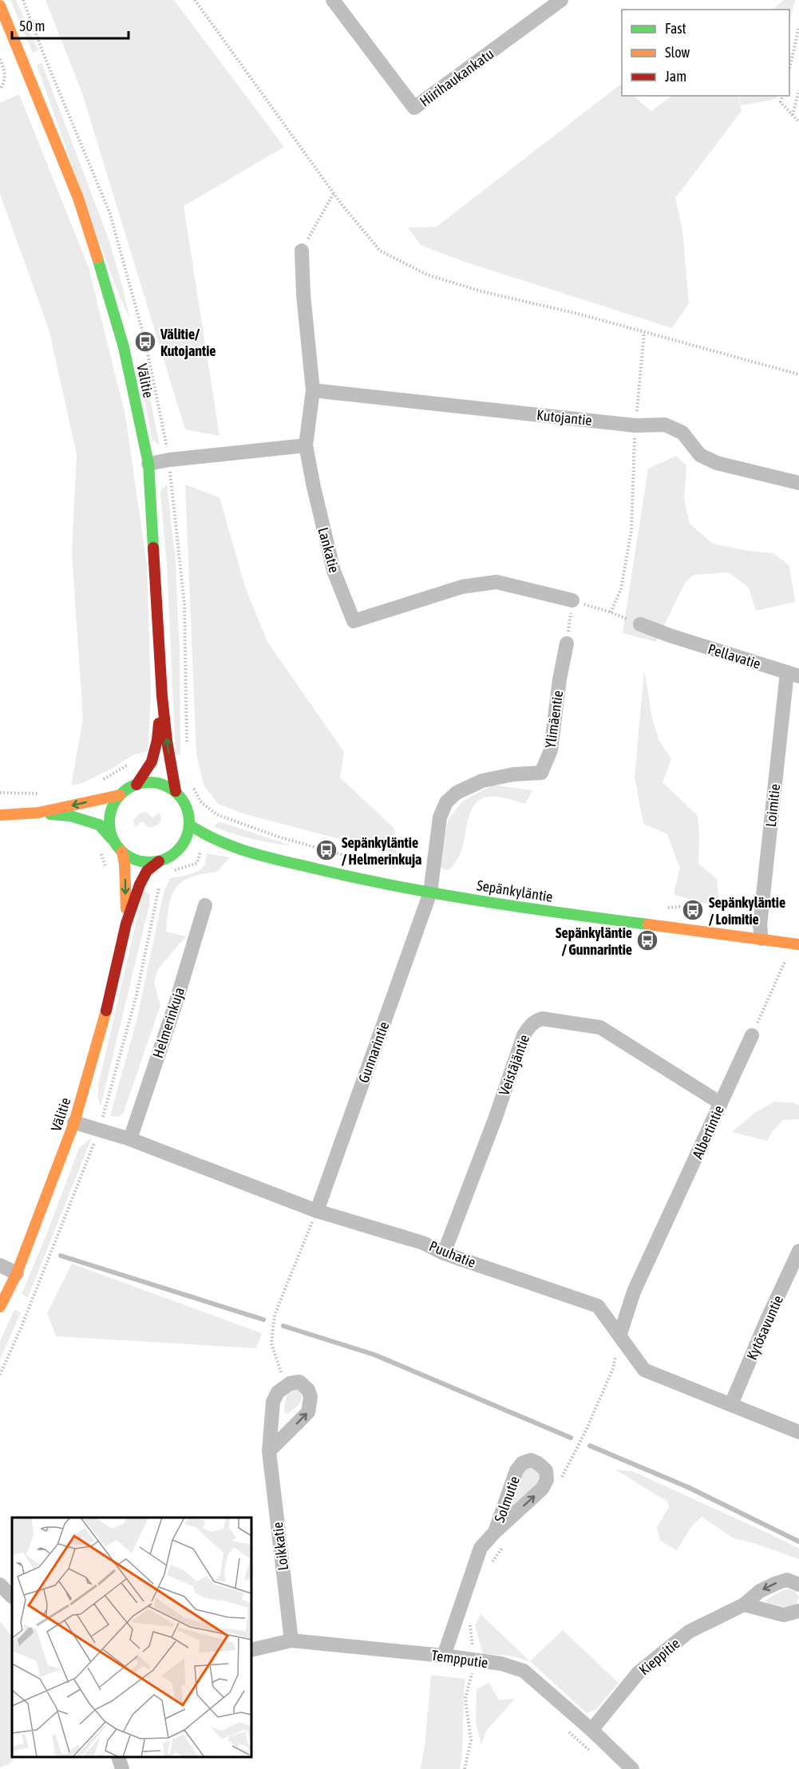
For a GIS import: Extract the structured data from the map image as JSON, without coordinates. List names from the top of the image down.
{
  "streets": {
    "main road": ["Välitie", "Sepänkyläntie"],
    "street": [
      "Hiirihaukankatu",
      "Kutojantie",
      "Lankatie",
      "Pellavatie",
      "Ylimäentie",
      "Loimitie",
      "Helmerinkuja",
      "Gunnarintie",
      "Veistäjäntie",
      "Albertintie",
      "Puuhatie",
      "Kytösavuntie",
      "Solmutie",
      "Loikkatie",
      "Kieppitie",
      "Tempputie"
    ]
  },
  "crossings": [
    ["Välitie", "Sepänkyläntie"],
    ["Välitie", "Puuhatie"],
    ["Kutojantie", "Lankatie"],
    ["Pellavatie", "Loimitie"],
    ["Ylimäentie", "Sepänkyläntie"],
    ["Ylimäentie", "Gunnarintie"],
    ["Loimitie", "Sepänkyläntie"],
    ["Sepänkyläntie", "Gunnarintie"],
    ["Helmerinkuja", "Puuhatie"],
    ["Gunnarintie", "Puuhatie"],
    ["Veistäjäntie", "Albertintie"],
    ["Veistäjäntie", "Puuhatie"],
    ["Albertintie", "Puuhatie"],
    ["Puuhatie", "Kytösavuntie"],
    ["Solmutie", "Tempputie"],
    ["Loikkatie", "Tempputie"],
    ["Kieppitie", "Tempputie"]
  ],
  "places": {
    "bus stop": [
      "Välitie/ Kutojantie",
      "Sepänkyläntie / Helmerinkuja",
      "Sepänkyläntie / Loimitie",
      "Sepänkyläntie / Gunnarintie"
    ]
  },
  "legend": ["Fast", "Slow", "Jam"],
  "scale_bar": "50 m"
}
